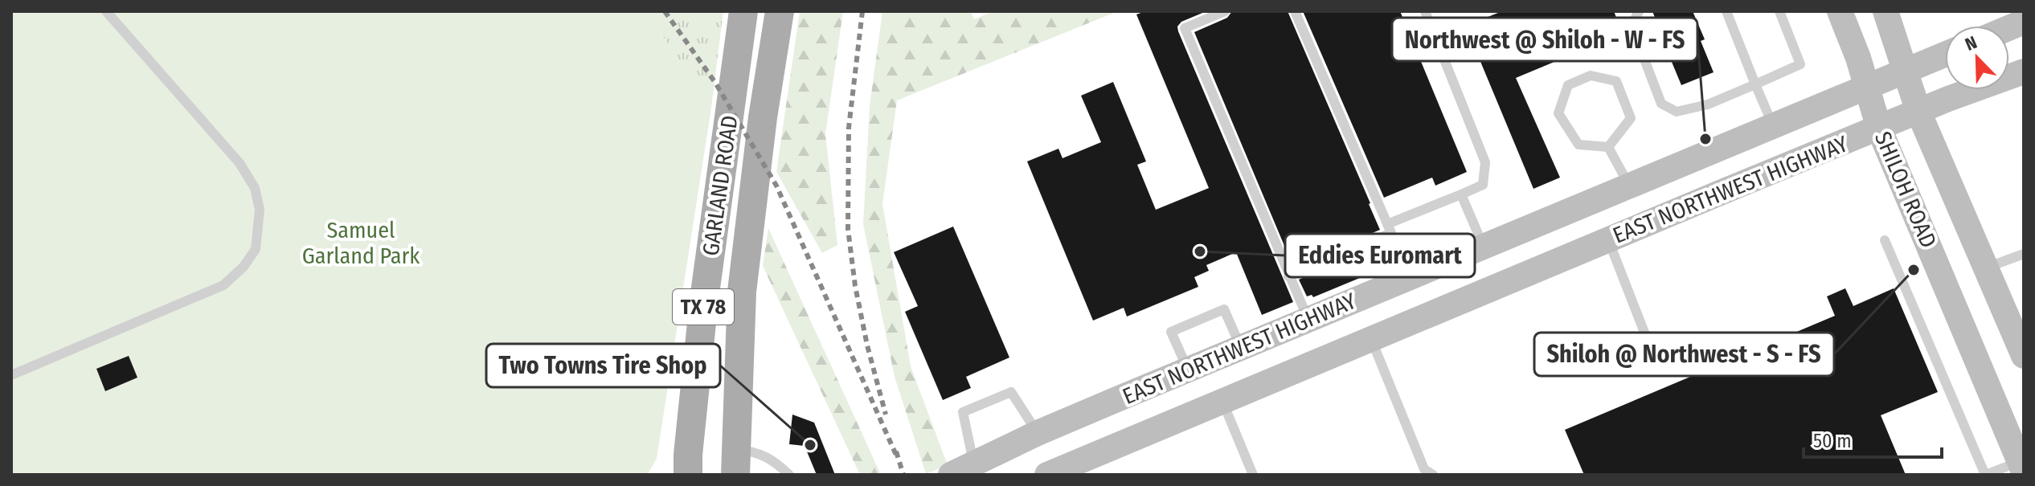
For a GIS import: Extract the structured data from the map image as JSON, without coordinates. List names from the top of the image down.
{
  "streets": {
    "main road": [
      "GARLAND ROAD",
      "EAST NORTHWEST HIGHWAY",
      "SHILOH ROAD",
      "TX 78"
    ]
  },
  "crossings": [
    ["EAST NORTHWEST HIGHWAY", "SHILOH ROAD"]
  ],
  "parks": ["Samuel Garland Park"],
  "places": [
    "Northwest @ Shiloh - W - FS",
    "Eddies Euromart",
    "Shiloh @ Northwest - S - FS",
    "Two Towns Tire Shop"
  ],
  "scale_bar": "50 m",
  "north": "top left"
}
